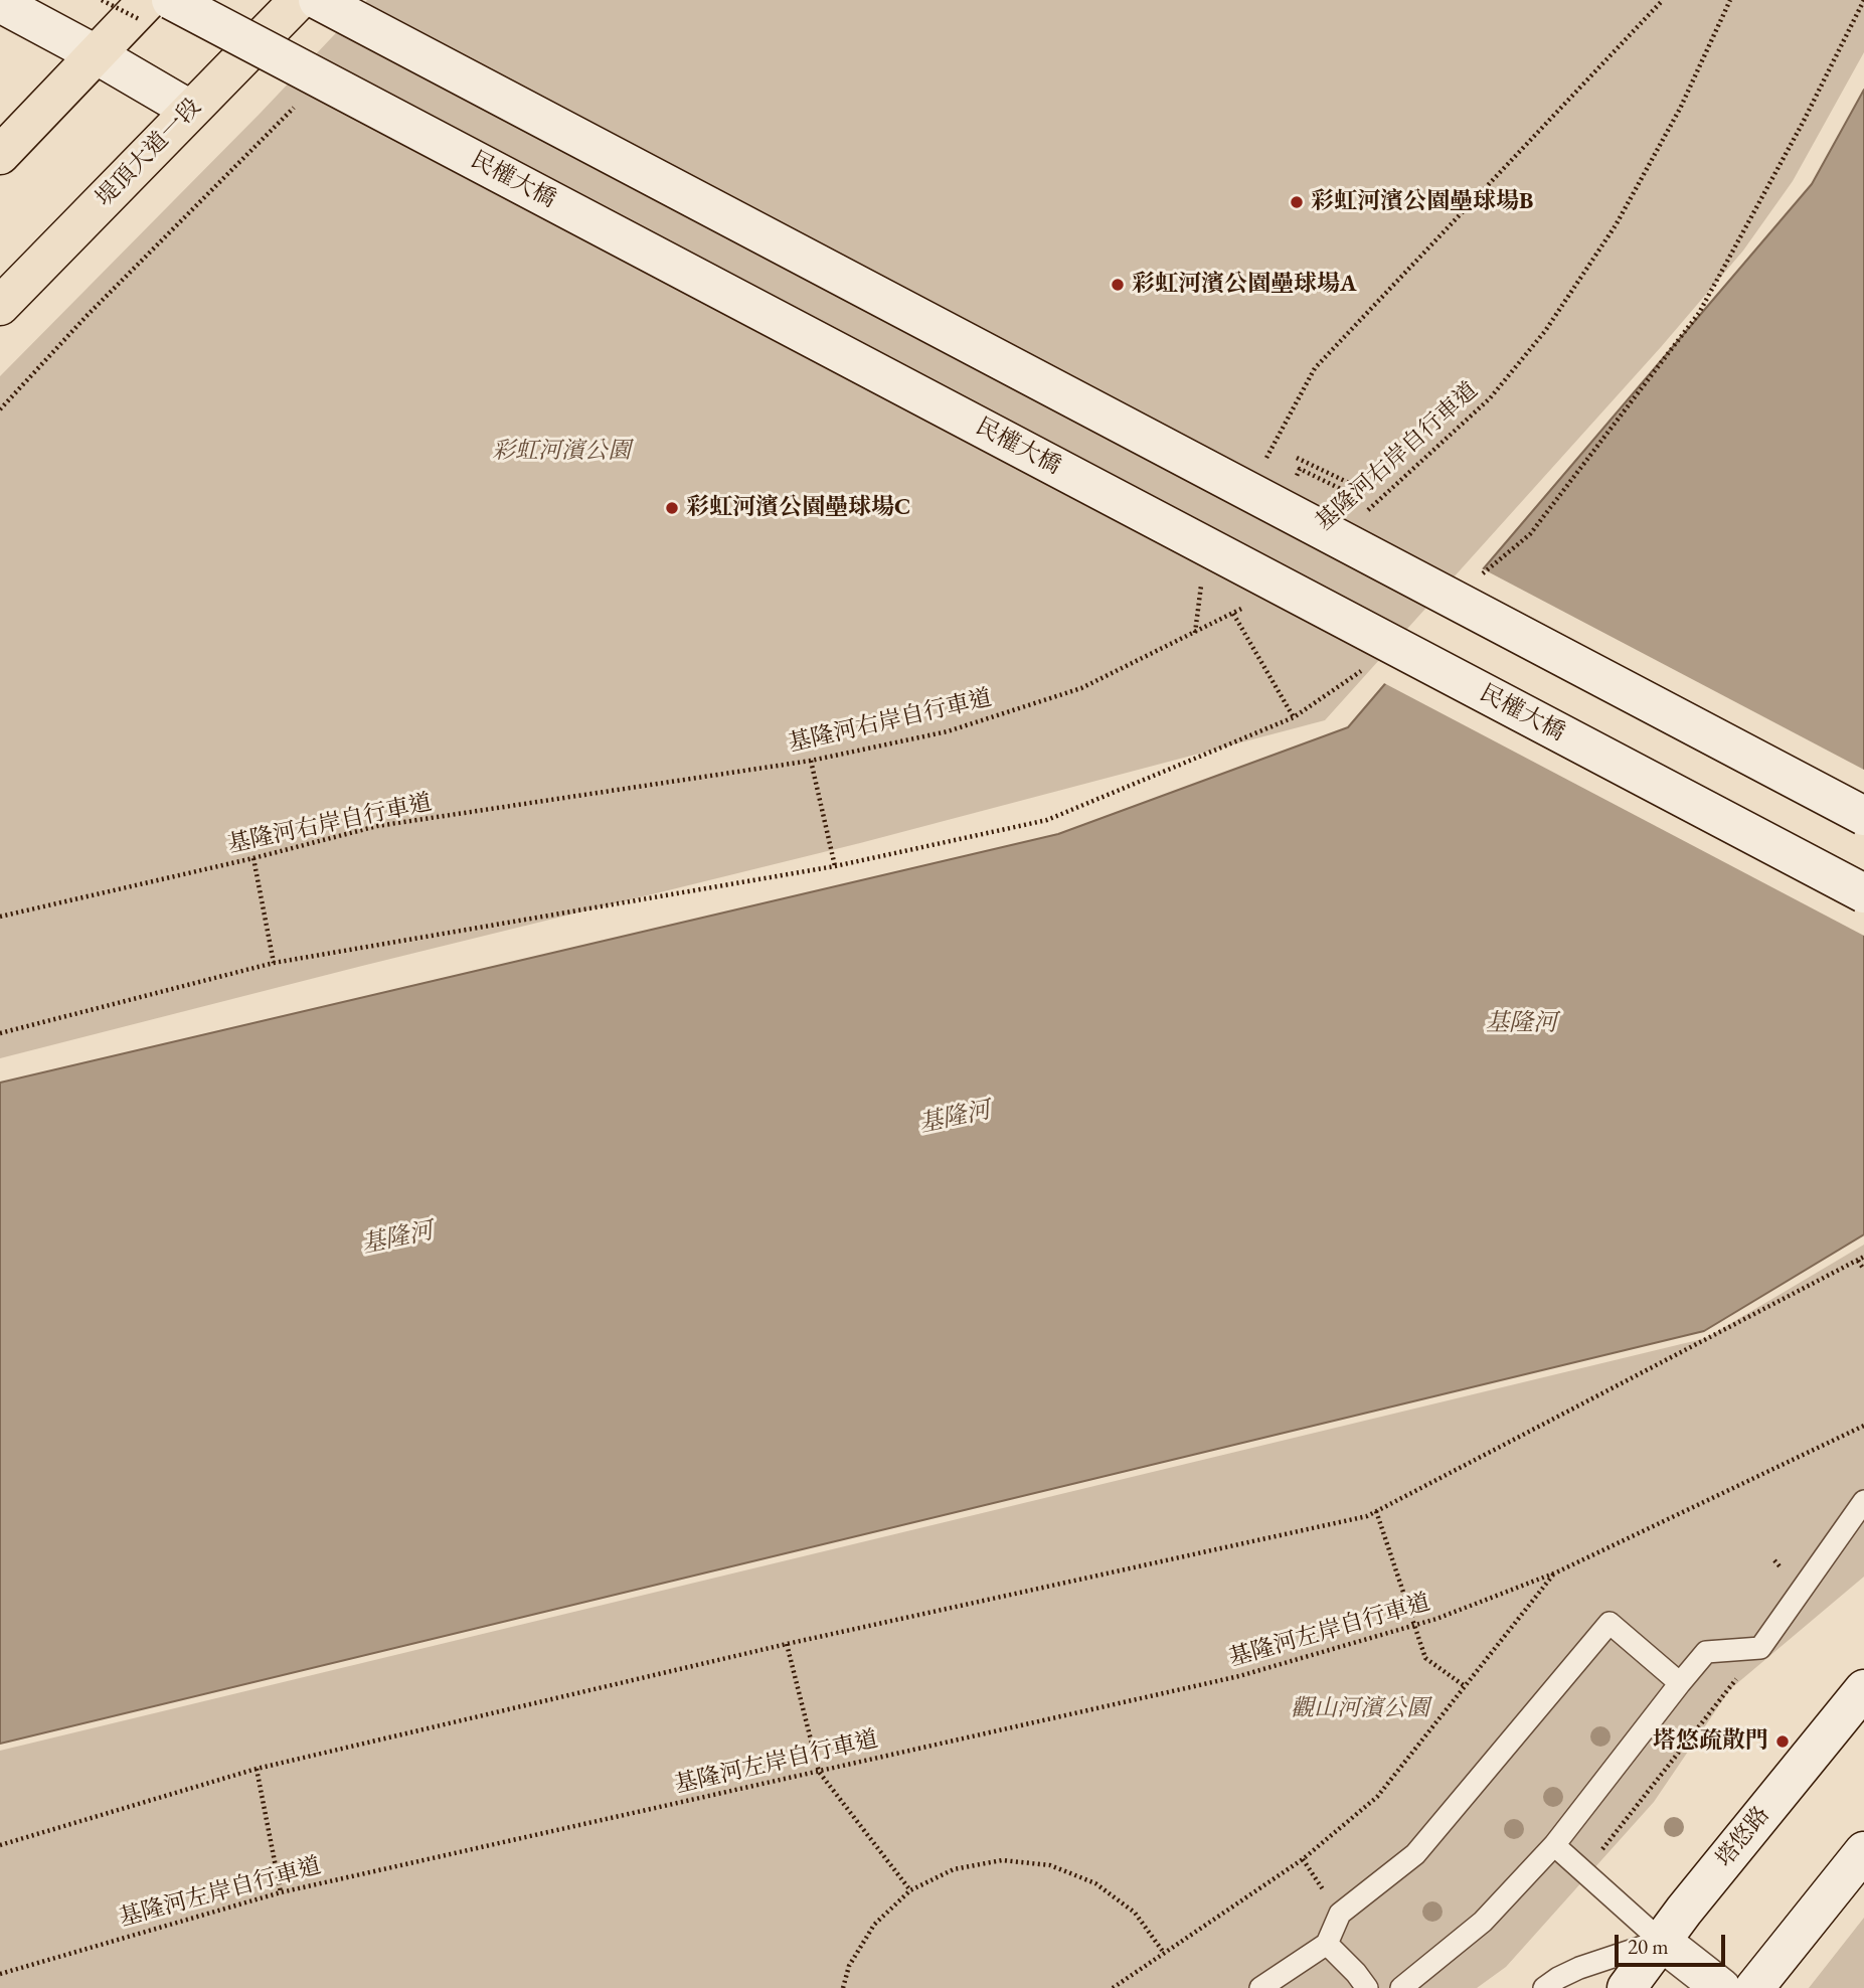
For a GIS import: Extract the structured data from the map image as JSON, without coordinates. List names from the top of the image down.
{
  "streets": {
    "highway": ["堤頂大道一段"],
    "main road": ["民權大橋", "塔悠路"],
    "path": ["基隆河右岸自行車道", "基隆河左岸自行車道"]
  },
  "water": ["基隆河"],
  "parks": ["彩虹河濱公園", "觀山河濱公園"],
  "places": [
    "彩虹河濱公園壘球場B",
    "彩虹河濱公園壘球場A",
    "彩虹河濱公園壘球場C",
    "塔悠疏散門"
  ],
  "scale_bar": "20 m"
}
